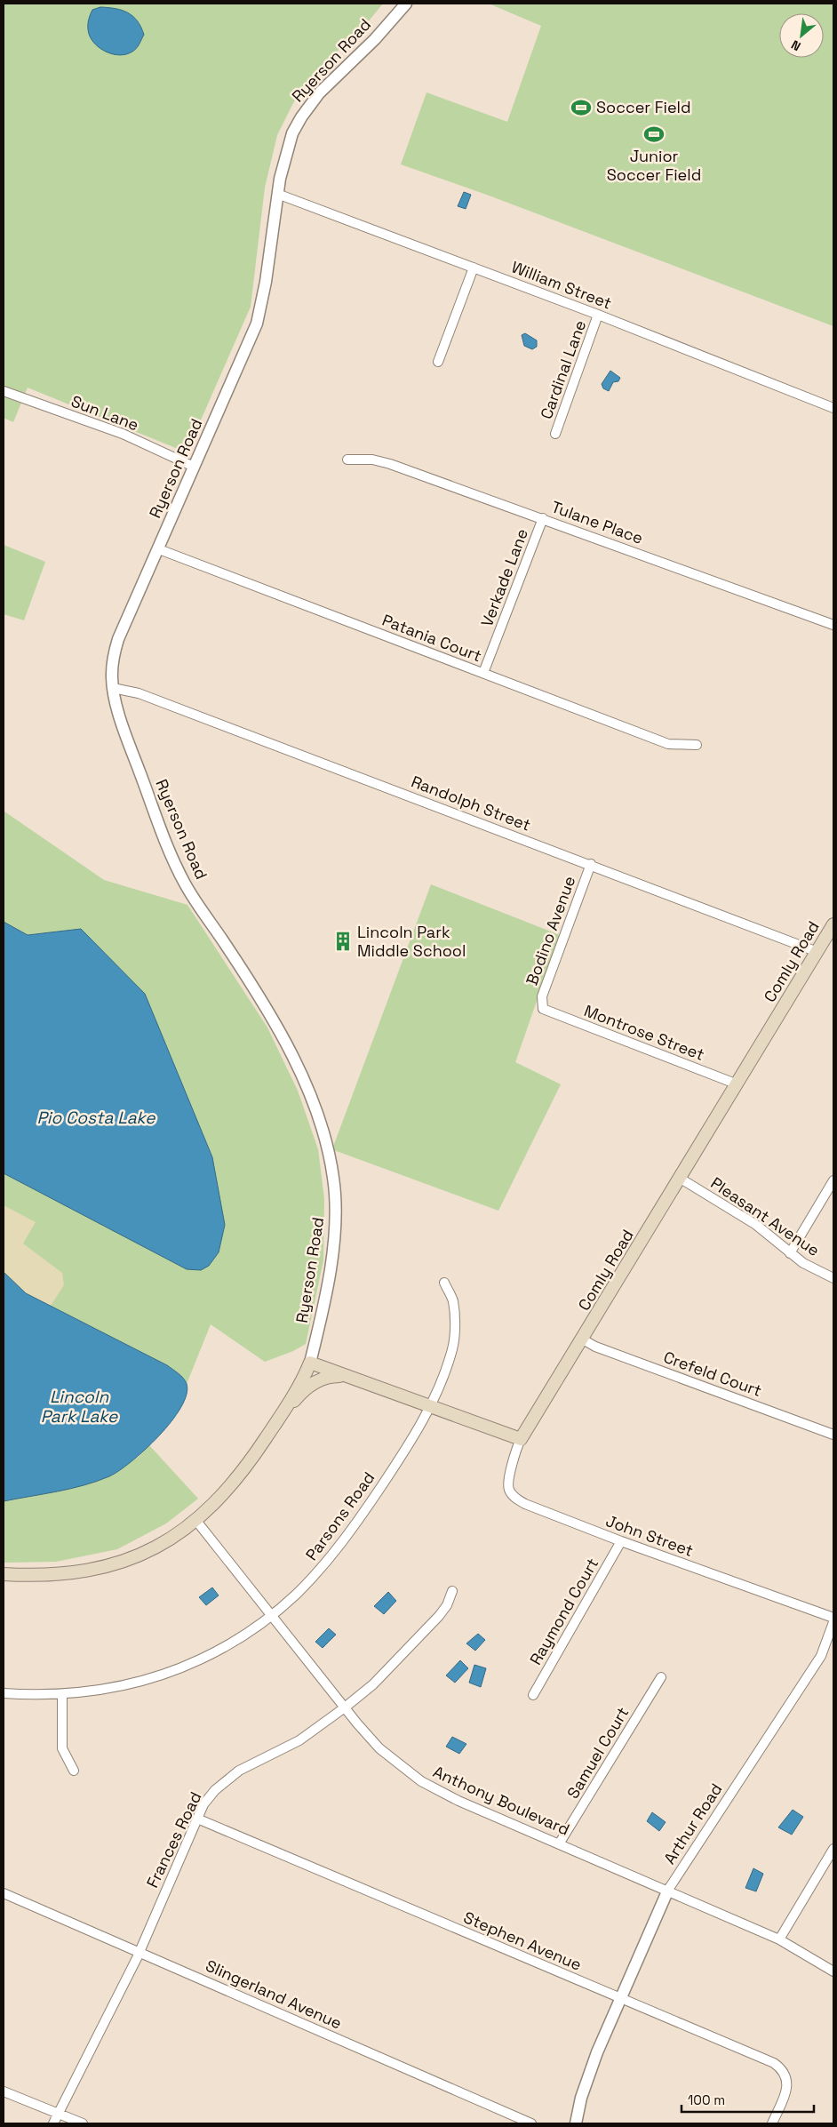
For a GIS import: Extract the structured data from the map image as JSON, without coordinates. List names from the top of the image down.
{
  "streets": {
    "main road": ["Ryerson Road", "Comly Road"],
    "street": [
      "William Street",
      "Cardinal Lane",
      "Sun Lane",
      "Tulane Place",
      "Verkade Lane",
      "Patania Court",
      "Randolph Street",
      "Bodino Avenue",
      "Montrose Street",
      "Pleasant Avenue",
      "Crefeld Court",
      "Parsons Road",
      "John Street",
      "Raymond Court",
      "Samuel Court",
      "Anthony Boulevard",
      "Arthur Road",
      "Frances Road",
      "Stephen Avenue",
      "Slingerland Avenue"
    ]
  },
  "crossings": [
    ["Ryerson Road", "William Street"],
    ["Ryerson Road", "Sun Lane"],
    ["Ryerson Road", "Patania Court"],
    ["Ryerson Road", "Randolph Street"],
    ["Ryerson Road", "Anthony Boulevard"],
    ["William Street", "Cardinal Lane"],
    ["Tulane Place", "Verkade Lane"],
    ["Verkade Lane", "Patania Court"],
    ["Randolph Street", "Bodino Avenue"],
    ["Randolph Street", "Comly Road"],
    ["Bodino Avenue", "Montrose Street"],
    ["Comly Road", "Montrose Street"],
    ["Comly Road", "Pleasant Avenue"],
    ["Comly Road", "Crefeld Court"],
    ["Comly Road", "John Street"],
    ["Parsons Road", "Anthony Boulevard"],
    ["John Street", "Raymond Court"],
    ["Samuel Court", "Anthony Boulevard"],
    ["Anthony Boulevard", "Arthur Road"],
    ["Anthony Boulevard", "Frances Road"],
    ["Arthur Road", "Stephen Avenue"],
    ["Frances Road", "Stephen Avenue"],
    ["Frances Road", "Slingerland Avenue"]
  ],
  "water": ["Pio Costa Lake", "Lincoln Park Lake"],
  "places": {
    "sports": ["Soccer Field", "Junior Soccer Field"],
    "building": ["Lincoln Park Middle School"]
  },
  "scale_bar": "100 m",
  "north": "bottom left"
}
